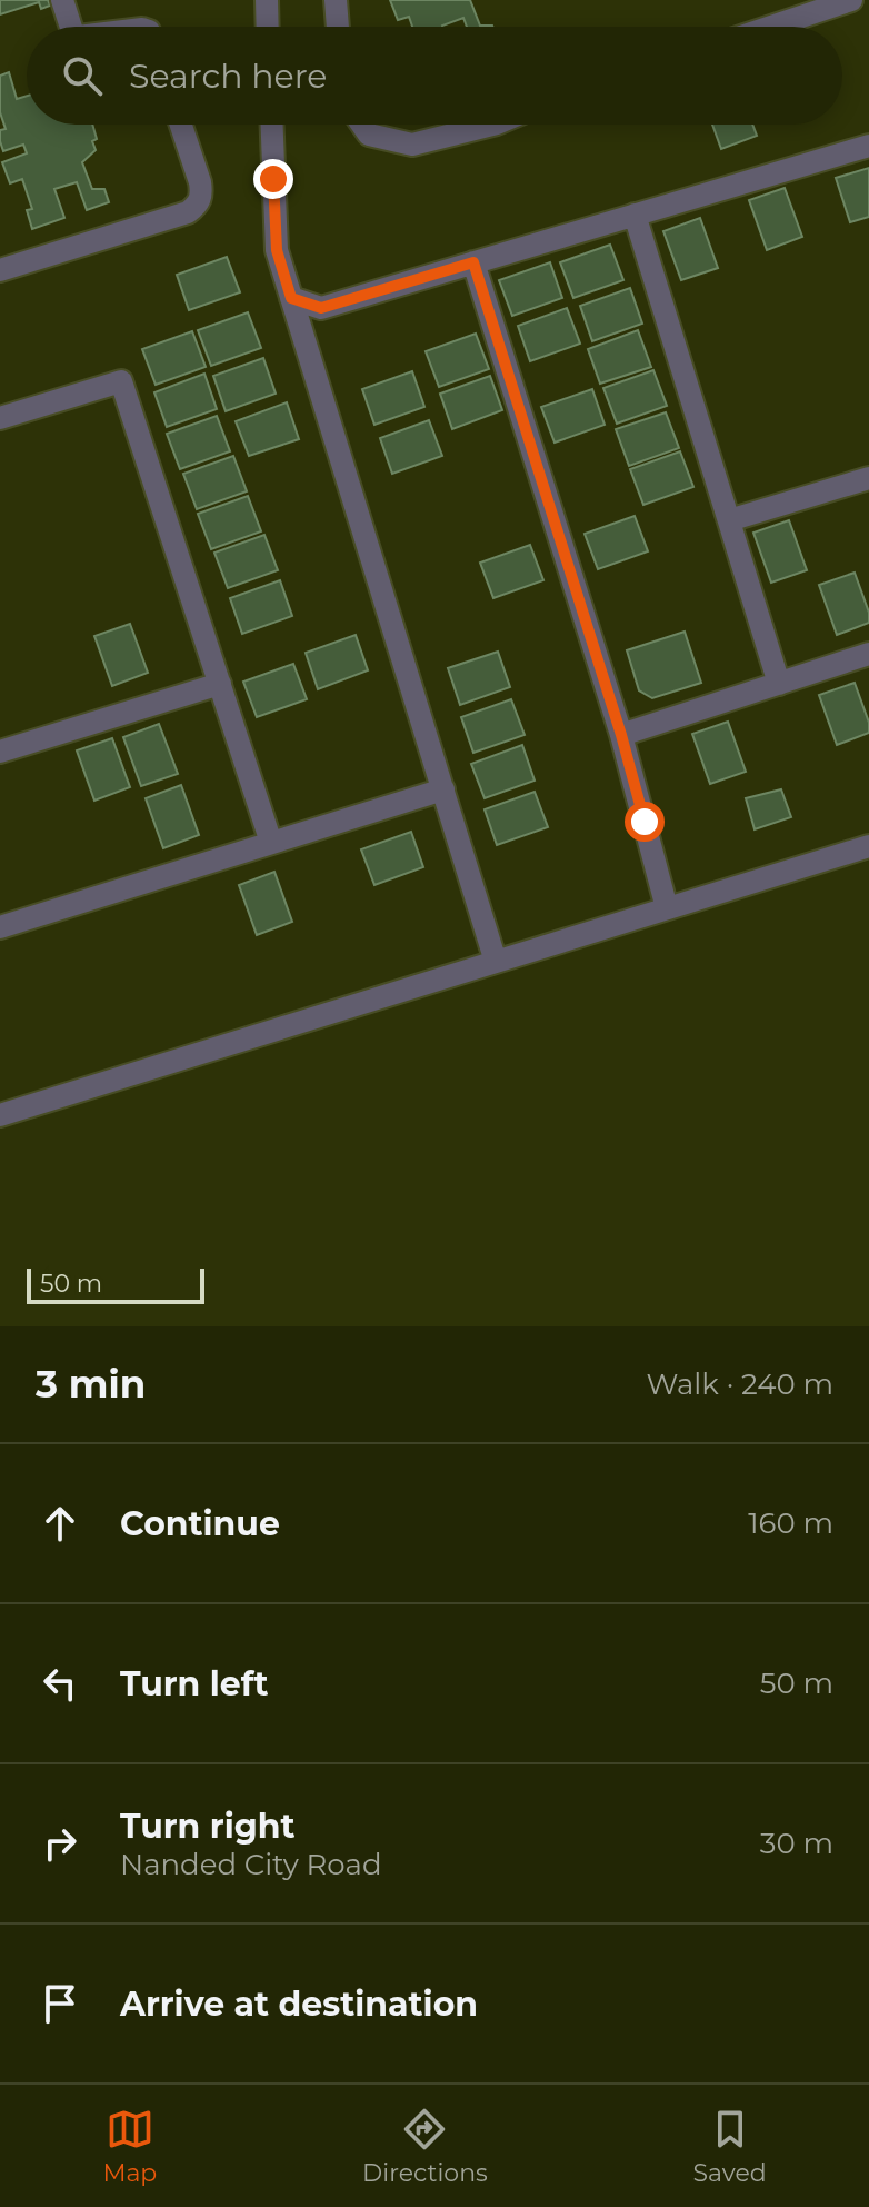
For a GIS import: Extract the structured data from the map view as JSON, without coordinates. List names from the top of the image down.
{
  "scale_bar": "50 m",
  "page": {
    "search": "Search here",
    "scale": "50 m",
    "heading": ["3 min", "Walk · 240 m"],
    "list": [
      ["Continue", "160 m"],
      ["Turn left", "50 m"],
      ["Turn right", "Nanded City Road", "30 m"],
      "Arrive at destination"
    ],
    "nav": ["Map", "Directions", "Saved"]
  }
}
